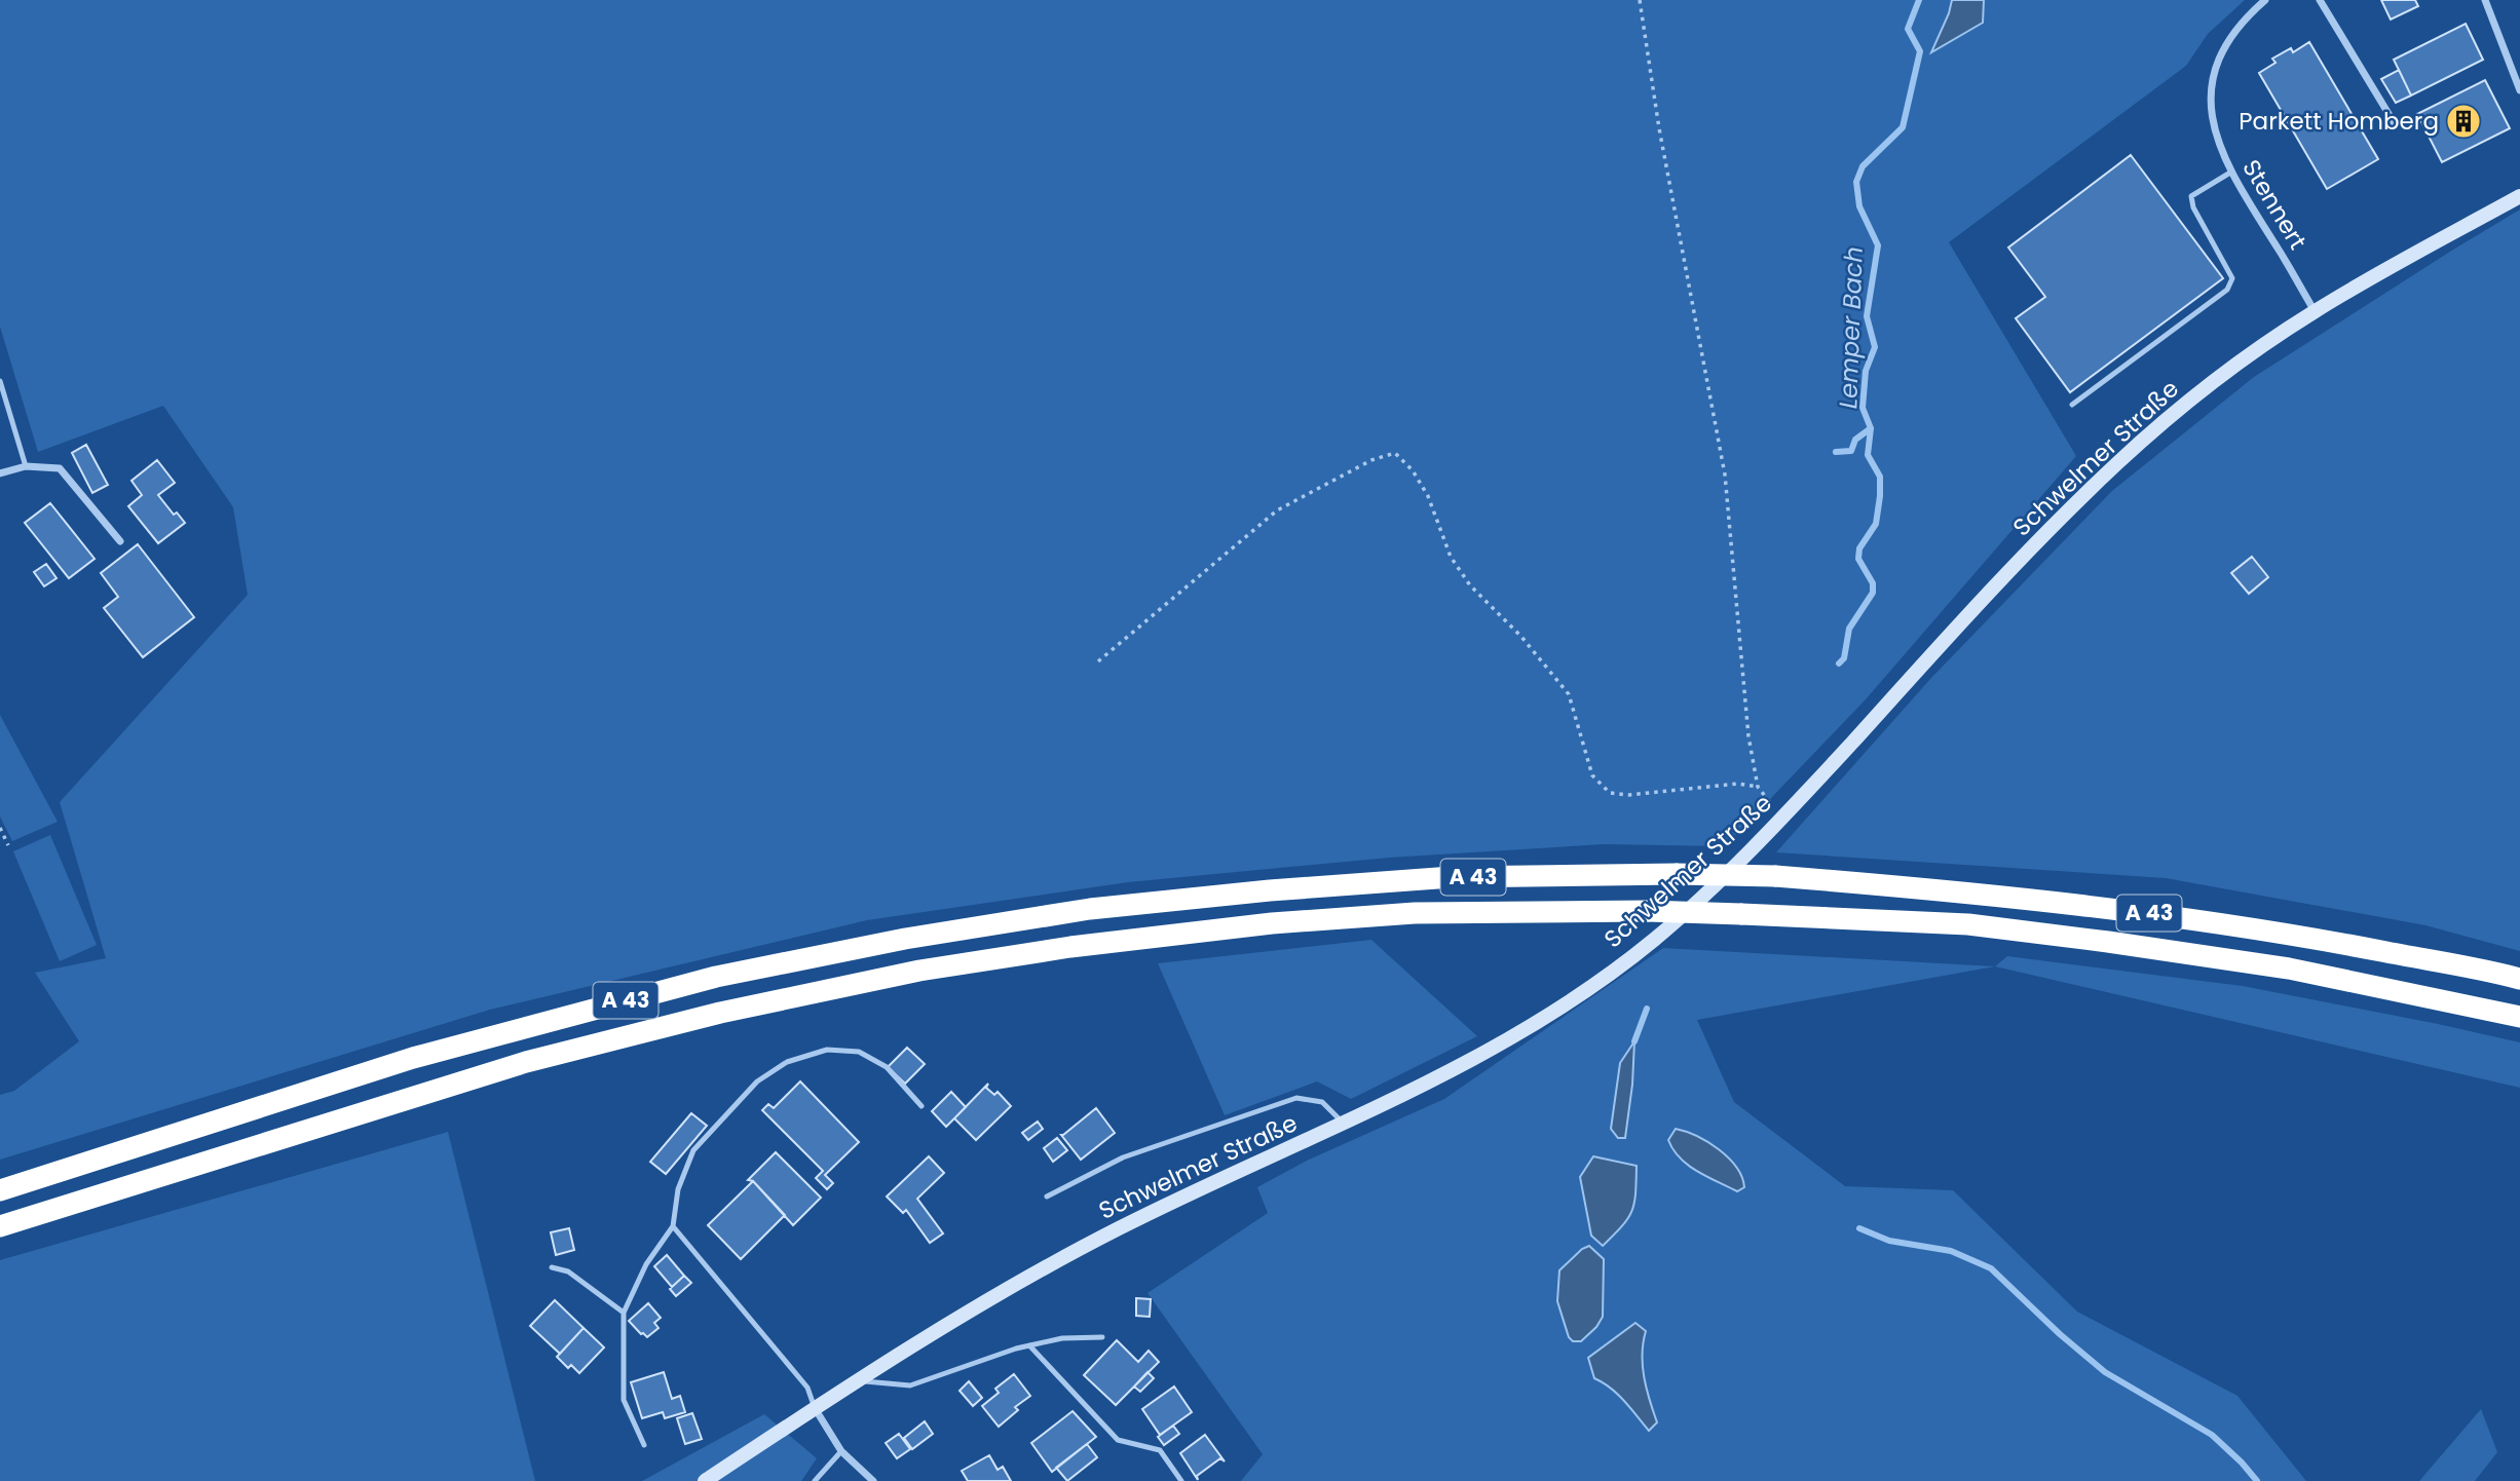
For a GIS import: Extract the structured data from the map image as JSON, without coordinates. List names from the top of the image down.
{
  "streets": {
    "highway": ["A 43"],
    "main road": ["Schwelmer Straße"],
    "street": ["Stennert"]
  },
  "crossings": [
    ["Stennert", "Schwelmer Straße"]
  ],
  "water": ["Lemper Bach"],
  "places": {
    "building": ["Parkett Homberg"]
  }
}
